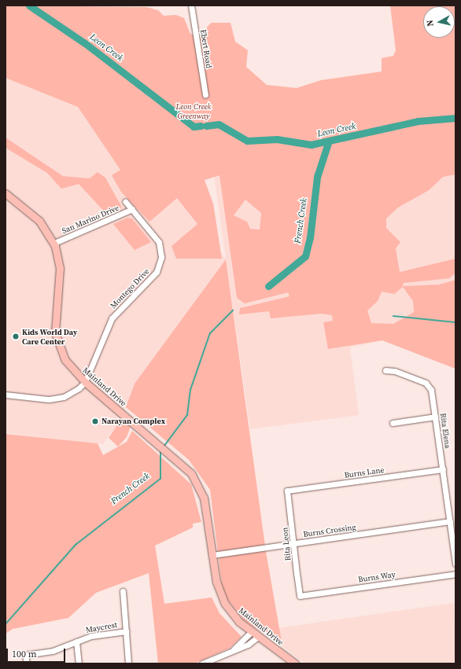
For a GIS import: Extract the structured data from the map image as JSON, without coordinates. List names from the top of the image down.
{
  "streets": {
    "main road": ["Mainland Drive"],
    "street": [
      "Ebert Road",
      "San Marino Drive",
      "Montego Drive",
      "Rita Elena",
      "Burns Lane",
      "Burns Crossing",
      "Rita Leon",
      "Burns Way",
      "Maycrest"
    ]
  },
  "crossings": [
    ["San Marino Drive", "Montego Drive"],
    ["San Marino Drive", "Mainland Drive"],
    ["Montego Drive", "Mainland Drive"],
    ["Mainland Drive", "Burns Crossing"],
    ["Rita Elena", "Burns Lane"],
    ["Rita Elena", "Burns Crossing"],
    ["Burns Lane", "Rita Leon"],
    ["Burns Crossing", "Rita Leon"],
    ["Rita Leon", "Burns Way"]
  ],
  "water": ["Leon Creek", "French Creek"],
  "parks": ["Leon Creek Greenway"],
  "places": ["Kids World Day Care Center", "Narayan Complex"],
  "scale_bar": "100 m",
  "north": "left"
}
